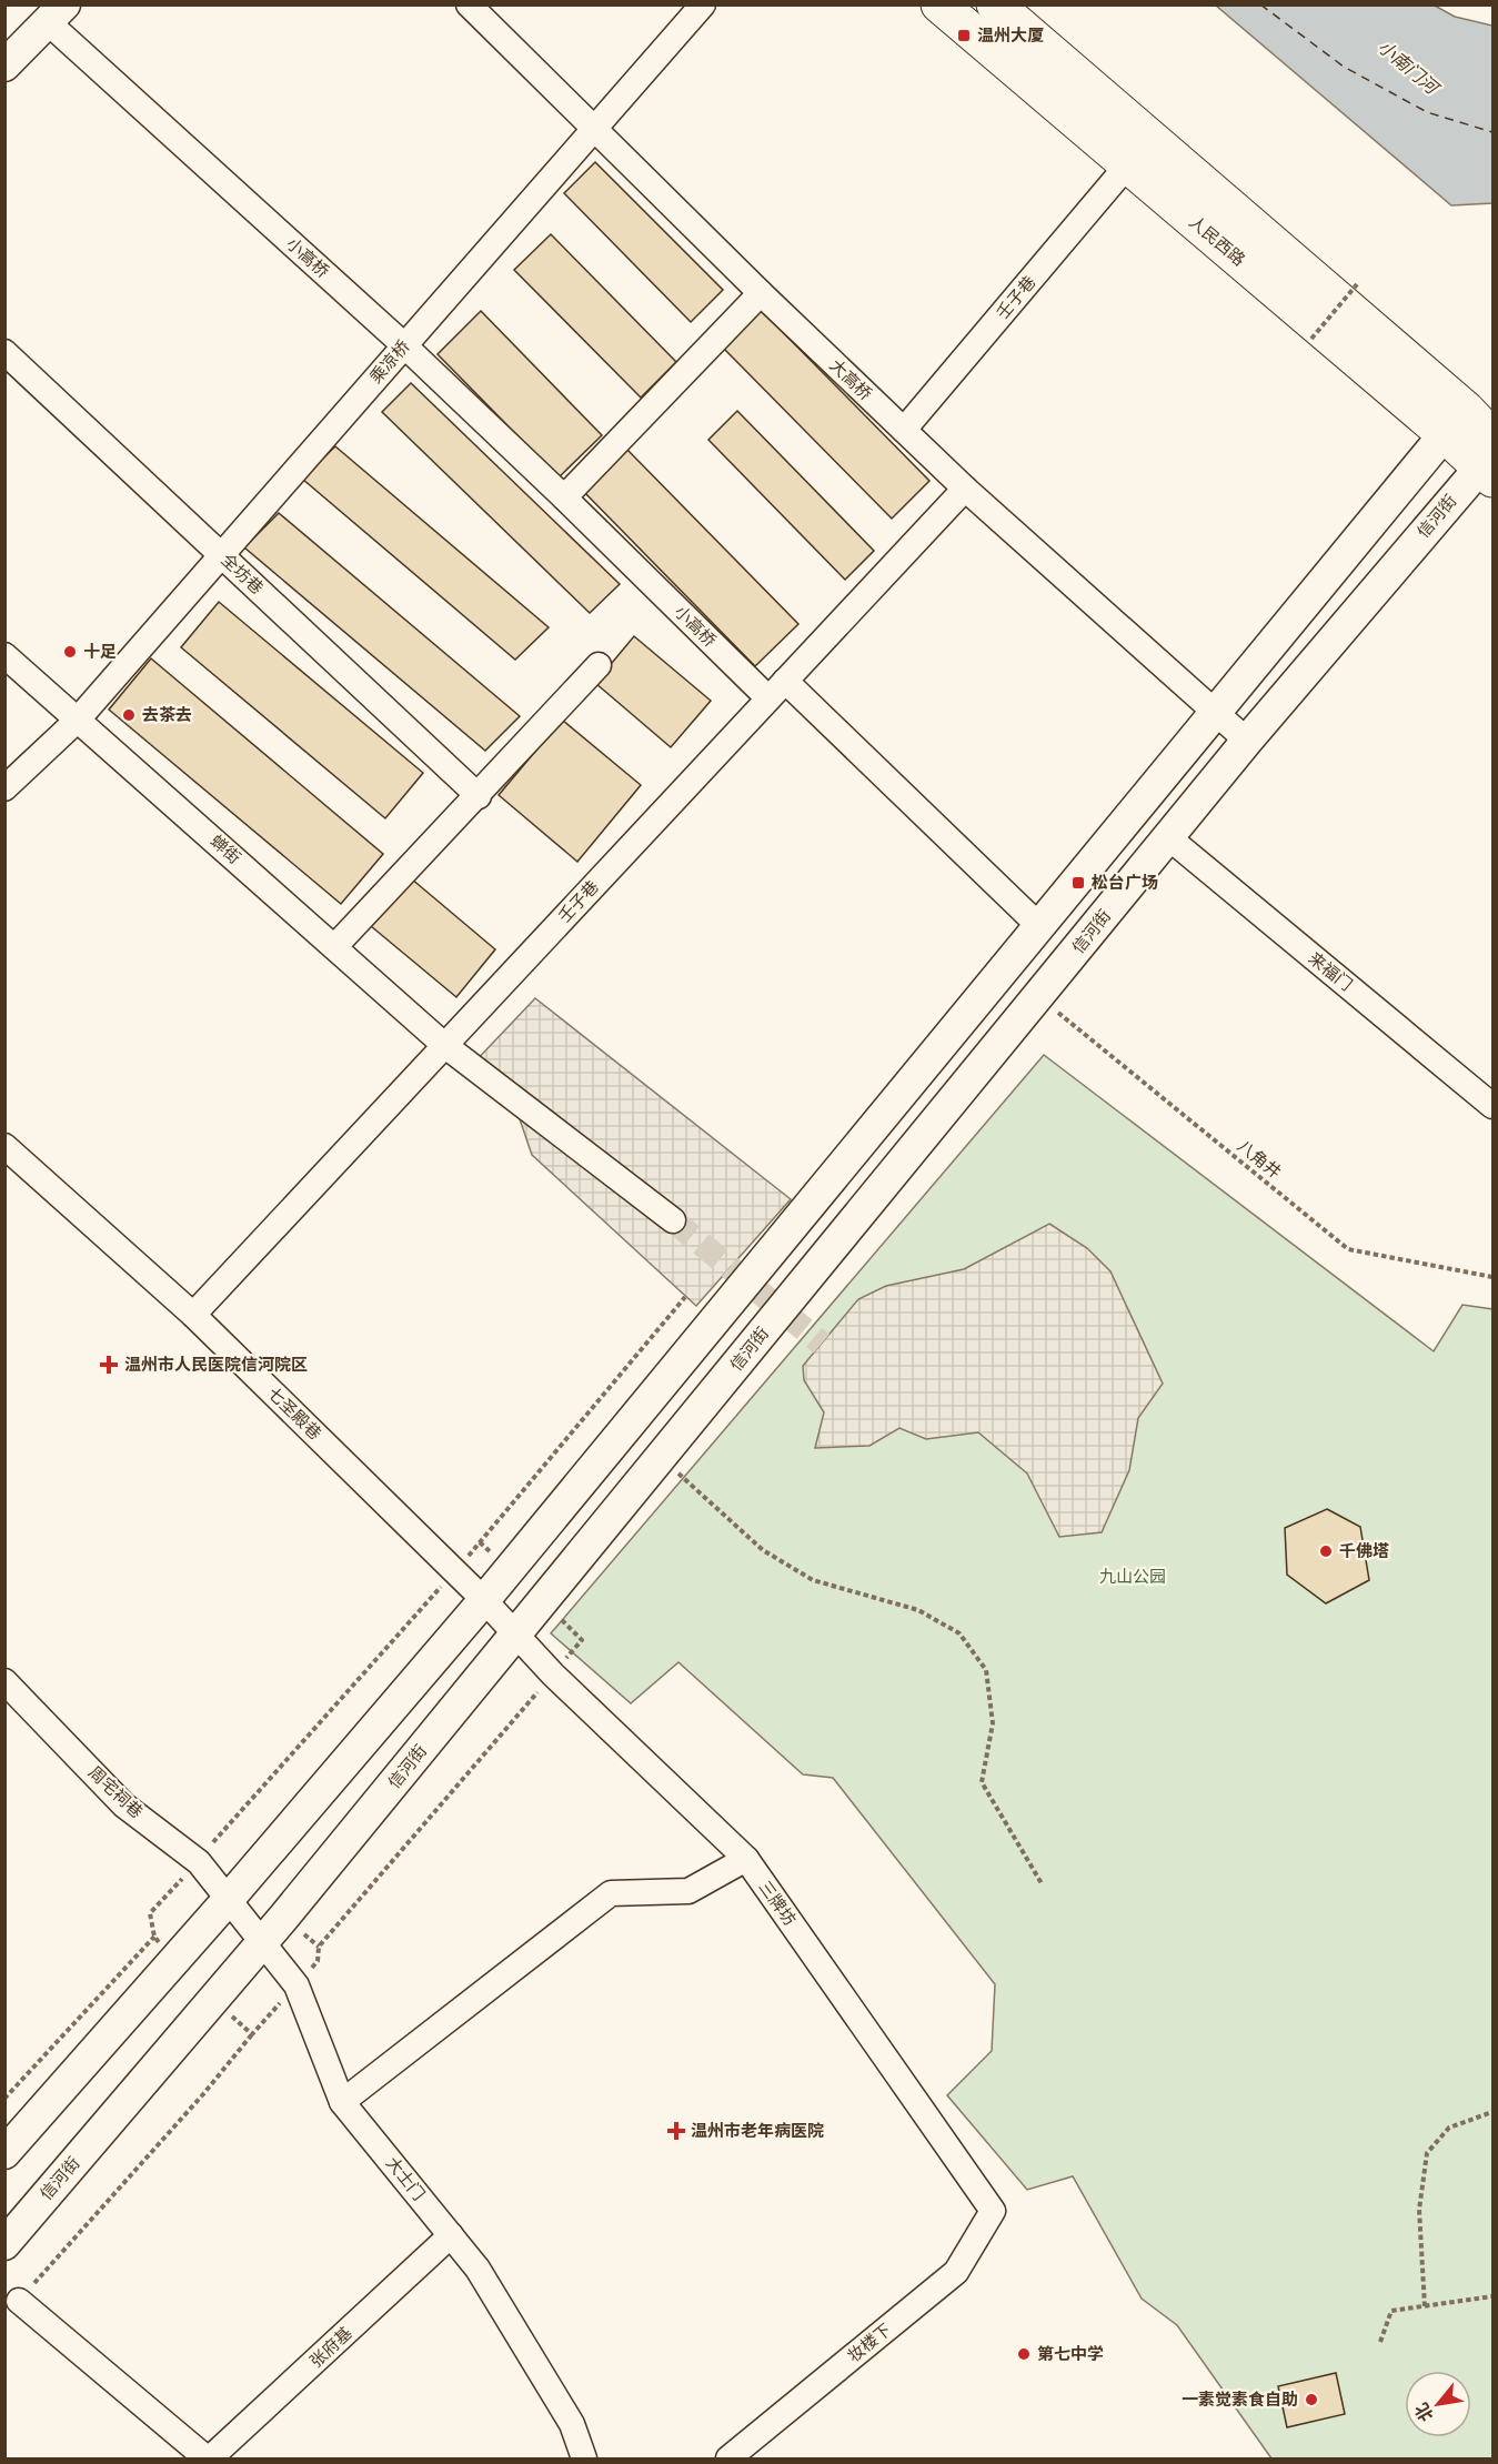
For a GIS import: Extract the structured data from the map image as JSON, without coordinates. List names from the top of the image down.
{
  "streets": {
    "highway": ["人民西路"],
    "main road": ["信河街"],
    "street": [
      "小高桥",
      "壬子巷",
      "乘凉桥",
      "大高桥",
      "全坊巷",
      "蝉街",
      "来福门",
      "七圣殿巷",
      "周宅祠巷",
      "三牌坊",
      "大士门",
      "妆楼下",
      "张府基"
    ],
    "path": ["八角井"]
  },
  "crossings": [
    ["人民西路", "壬子巷"],
    ["人民西路", "信河街"],
    ["小高桥", "壬子巷"],
    ["小高桥", "乘凉桥"],
    ["壬子巷", "大高桥"],
    ["壬子巷", "蝉街"],
    ["壬子巷", "七圣殿巷"],
    ["乘凉桥", "大高桥"],
    ["乘凉桥", "全坊巷"],
    ["乘凉桥", "蝉街"],
    ["大高桥", "信河街"],
    ["信河街", "来福门"],
    ["信河街", "八角井"],
    ["信河街", "七圣殿巷"],
    ["信河街", "三牌坊"],
    ["信河街", "大士门"],
    ["七圣殿巷", "三牌坊"],
    ["周宅祠巷", "大士门"],
    ["三牌坊", "妆楼下"],
    ["大士门", "张府基"]
  ],
  "water": ["小南门河"],
  "parks": ["九山公园"],
  "places": {
    "transit": ["温州大厦", "松台广场"],
    "other": [
      "十足",
      "去茶去",
      "千佛塔",
      "第七中学",
      "一素觉素食自助"
    ],
    "health": ["温州市人民医院信河院区", "温州市老年病医院"]
  },
  "north": "bottom left"
}
